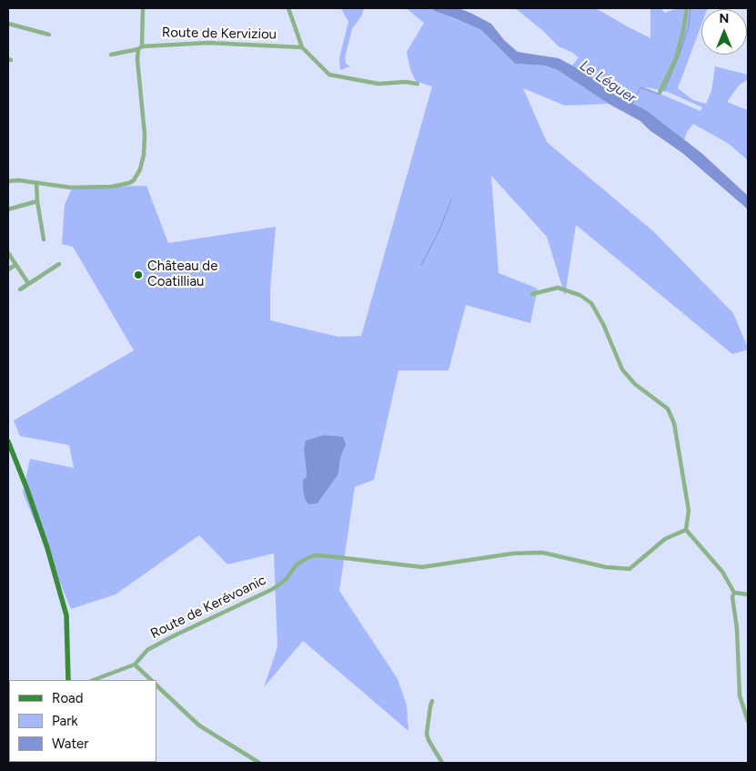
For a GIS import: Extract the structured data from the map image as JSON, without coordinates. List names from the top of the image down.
{
  "streets": {
    "street": ["Route de Kerviziou", "Route de Kerévoanic"]
  },
  "water": ["Le Léguer"],
  "places": ["Château de Coatilliau"],
  "legend": ["Road", "Park", "Water"],
  "north": "top"
}
